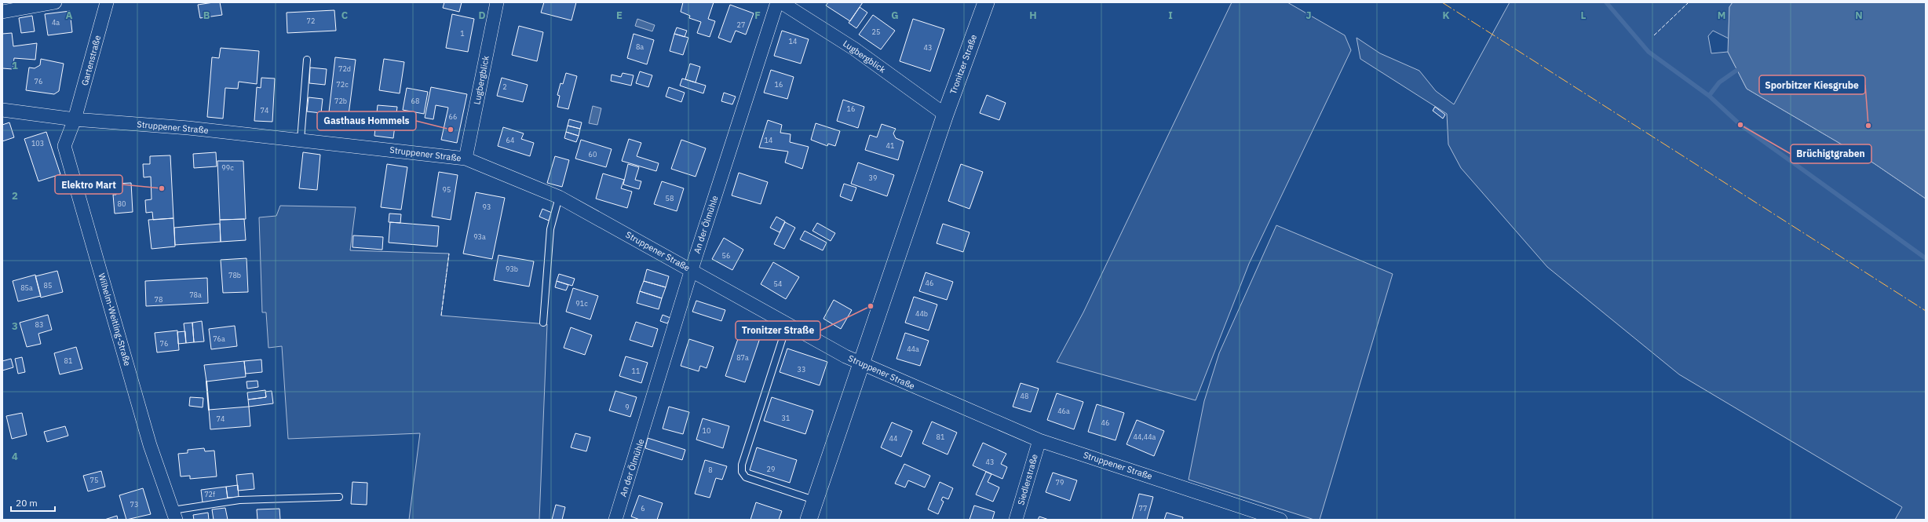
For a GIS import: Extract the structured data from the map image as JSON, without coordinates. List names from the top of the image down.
{
  "streets": {
    "street": [
      "Lugbergblick",
      "Gartenstraße",
      "Tronitzer Straße",
      "Struppener Straße",
      "An der Ölmühle",
      "Wilhelm-Weitling-Straße",
      "Siedlerstraße"
    ]
  },
  "crossings": [
    ["Lugbergblick", "Tronitzer Straße"],
    ["Lugbergblick", "Struppener Straße"],
    ["Gartenstraße", "Struppener Straße"],
    ["Gartenstraße", "Wilhelm-Weitling-Straße"],
    ["Tronitzer Straße", "Struppener Straße"],
    ["Struppener Straße", "An der Ölmühle"],
    ["Struppener Straße", "Wilhelm-Weitling-Straße"],
    ["Struppener Straße", "Siedlerstraße"]
  ],
  "places": [
    "Brüchigtgraben",
    "Sporbitzer Kiesgrube",
    "Gasthaus Hommels",
    "Elektro Mart",
    "Tronitzer Straße"
  ],
  "house_numbers": [
    "72",
    "4a",
    "27",
    "25",
    "1",
    "14",
    "8a",
    "43",
    "72d",
    "76",
    "72c",
    "16",
    "2",
    "72b",
    "68",
    "16",
    "74",
    "66",
    "64",
    "14",
    "103",
    "41",
    "60",
    "99c",
    "39",
    "95",
    "58",
    "80",
    "93",
    "93a",
    "56",
    "93b",
    "78b",
    "46",
    "54",
    "85",
    "85a",
    "78a",
    "78",
    "91c",
    "44b",
    "83",
    "76a",
    "76",
    "44a",
    "87a",
    "81",
    "33",
    "11",
    "48",
    "9",
    "46a",
    "31",
    "74",
    "46",
    "10",
    "81",
    "44,44a",
    "44",
    "43",
    "29",
    "8",
    "75",
    "79",
    "72f",
    "73",
    "6",
    "77"
  ],
  "scale_bar": "20 m",
  "grid": {
    "columns": [
      "A",
      "B",
      "C",
      "D",
      "E",
      "F",
      "G",
      "H",
      "I",
      "J",
      "K",
      "L",
      "M",
      "N"
    ],
    "rows": [
      "1",
      "2",
      "3",
      "4"
    ]
  }
}
